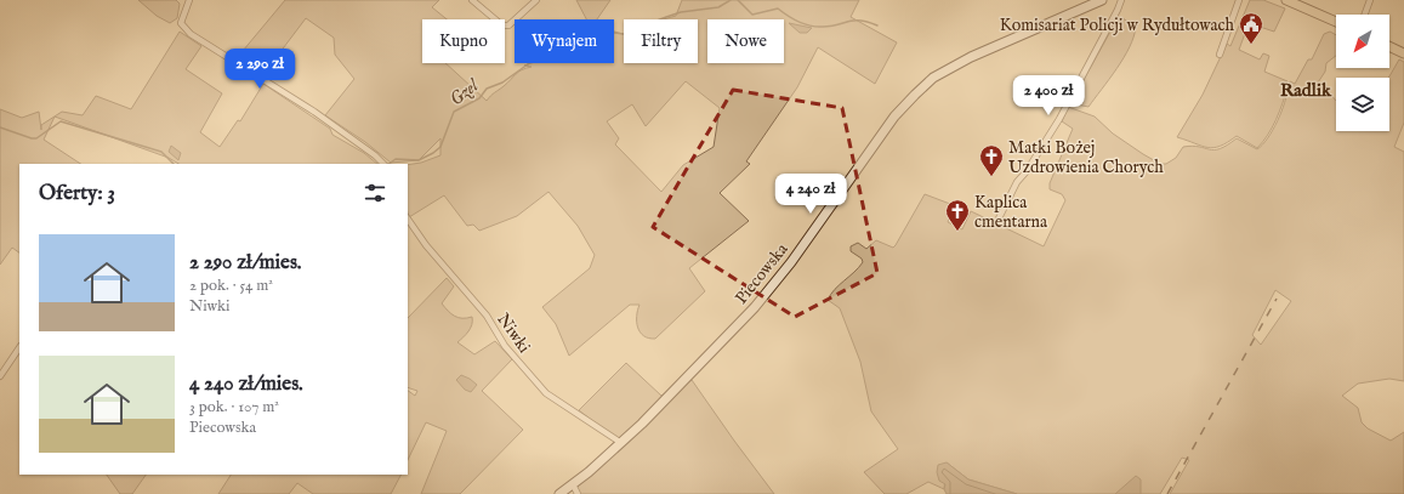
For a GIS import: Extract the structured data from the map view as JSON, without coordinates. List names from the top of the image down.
{
  "streets": {
    "street": ["Piecowska", "Niwki"]
  },
  "crossings": [
    ["Piecowska", "Niwki"]
  ],
  "districts": ["Radlik"],
  "water": ["Gzel"],
  "places": {
    "public building": ["Komisariat Policji w Rydułtowach"],
    "church": ["Matki Bożej Uzdrowienia Chorych", "Kaplica cmentarna"]
  },
  "north": "bottom left",
  "page": {
    "chip": [
      "Kupno",
      "Wynajem",
      "Filtry",
      "Nowe"
    ],
    "price": ["2 290 zł", "2 400 zł", "4 240 zł"],
    "heading": "Oferty: 3",
    "list": [
      {
        "name": "2 290 zł/mies.",
        "note": "2 pok. · 54 m² · Niwki"
      },
      {
        "name": "4 240 zł/mies.",
        "note": "3 pok. · 107 m² · Piecowska"
      }
    ]
  }
}
